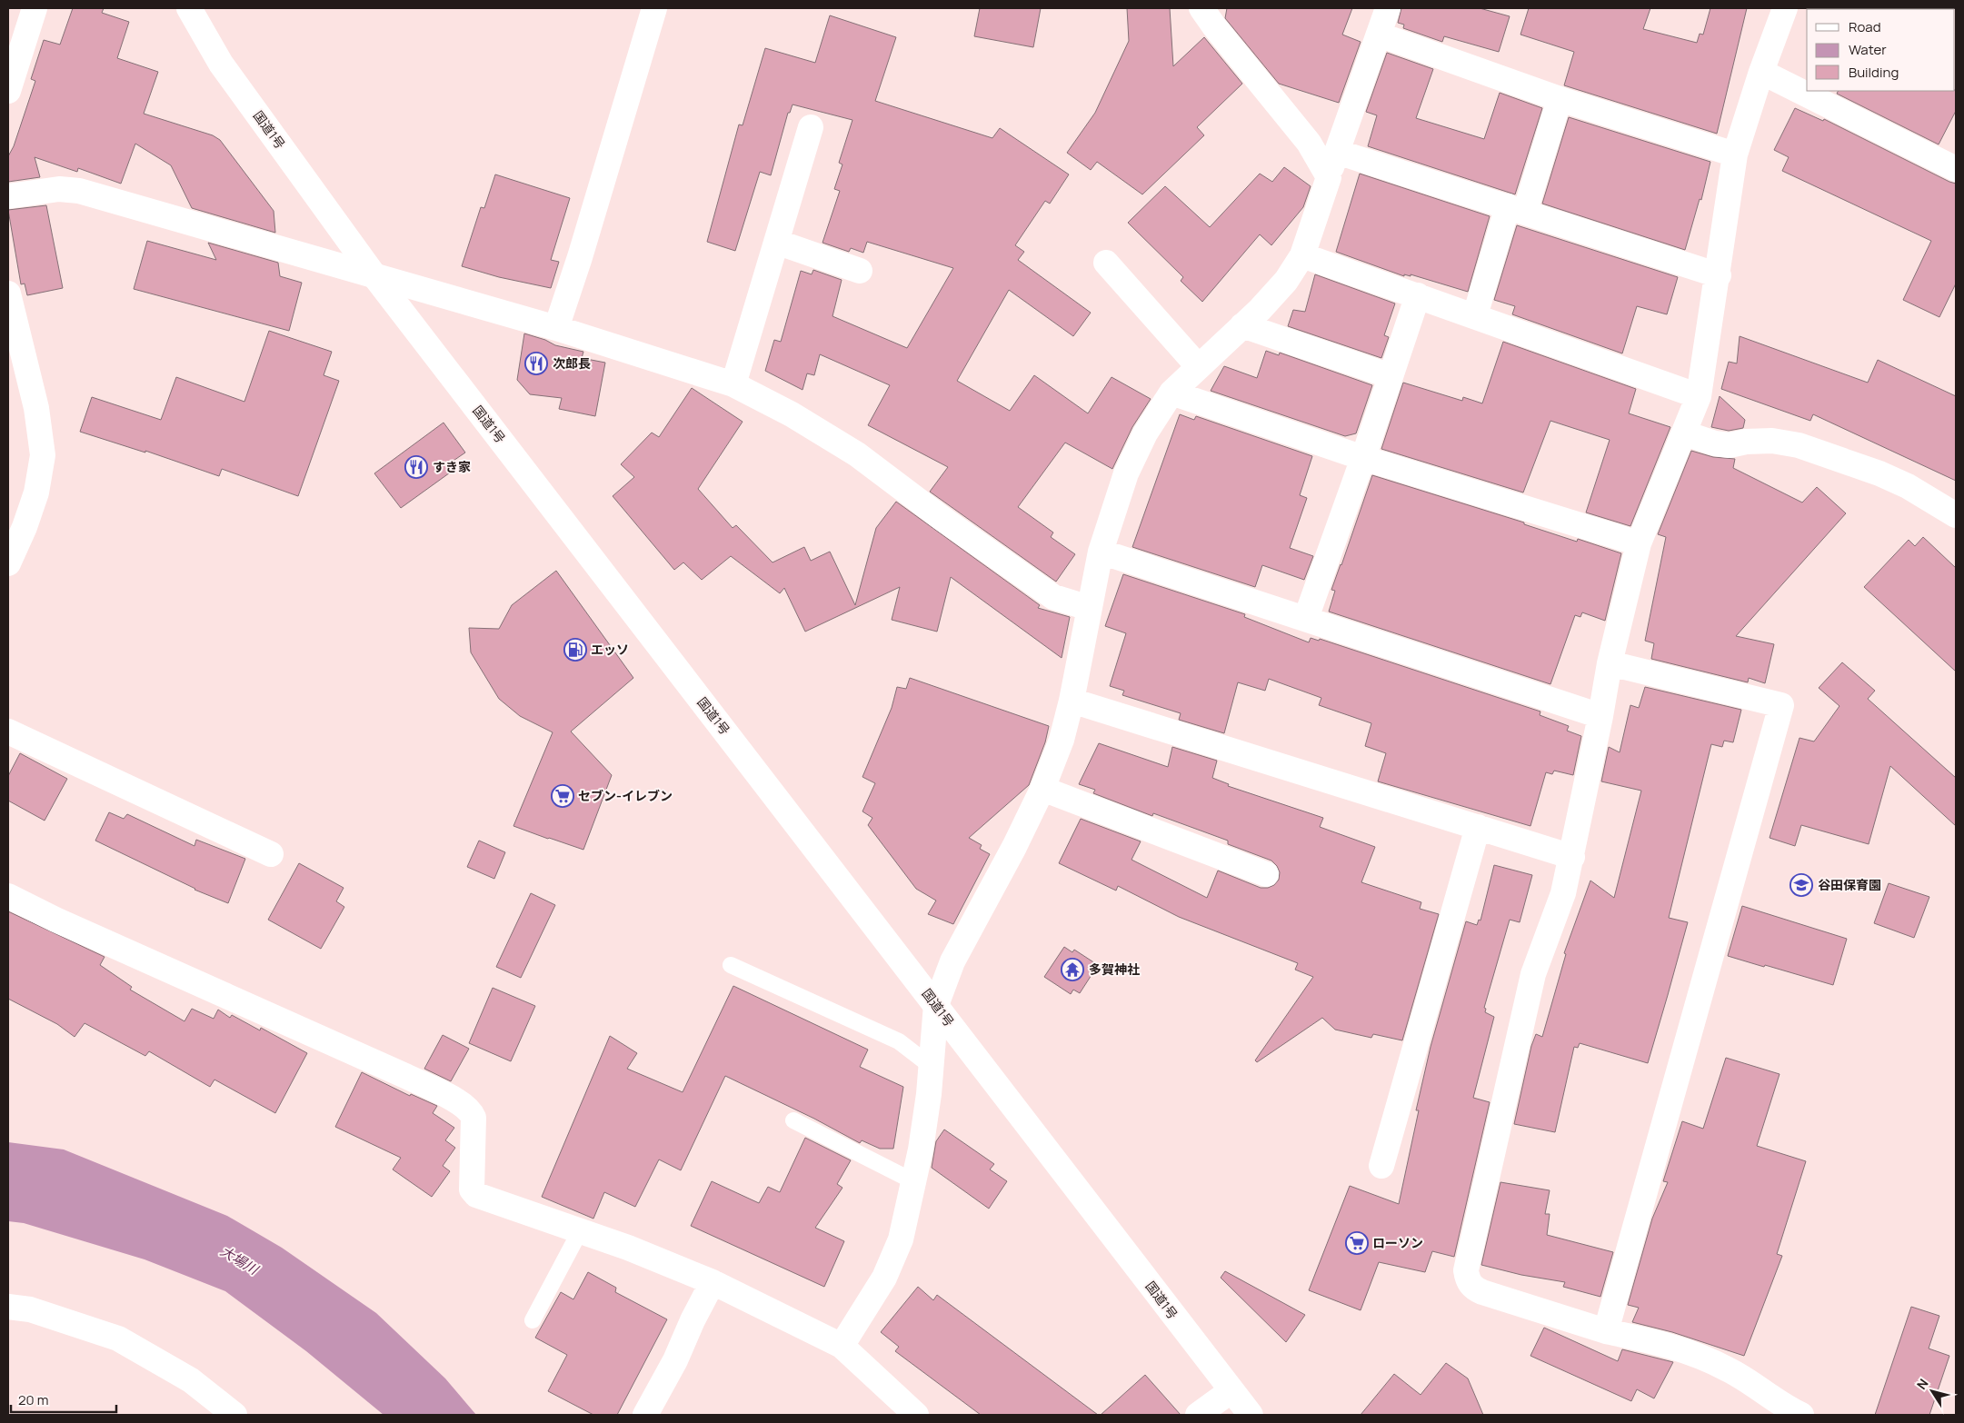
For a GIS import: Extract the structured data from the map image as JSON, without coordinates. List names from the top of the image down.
{
  "streets": {
    "main road": ["国道1号"]
  },
  "water": ["大場川"],
  "places": {
    "restaurant": ["次郎長", "すき家"],
    "fuel station": ["エッソ"],
    "supermarket": ["セブン-イレブン", "ローソン"],
    "school or university": ["谷田保育園"],
    "temple": ["多賀神社"]
  },
  "legend": ["Road", "Water", "Building"],
  "scale_bar": "20 m",
  "north": "top left"
}
